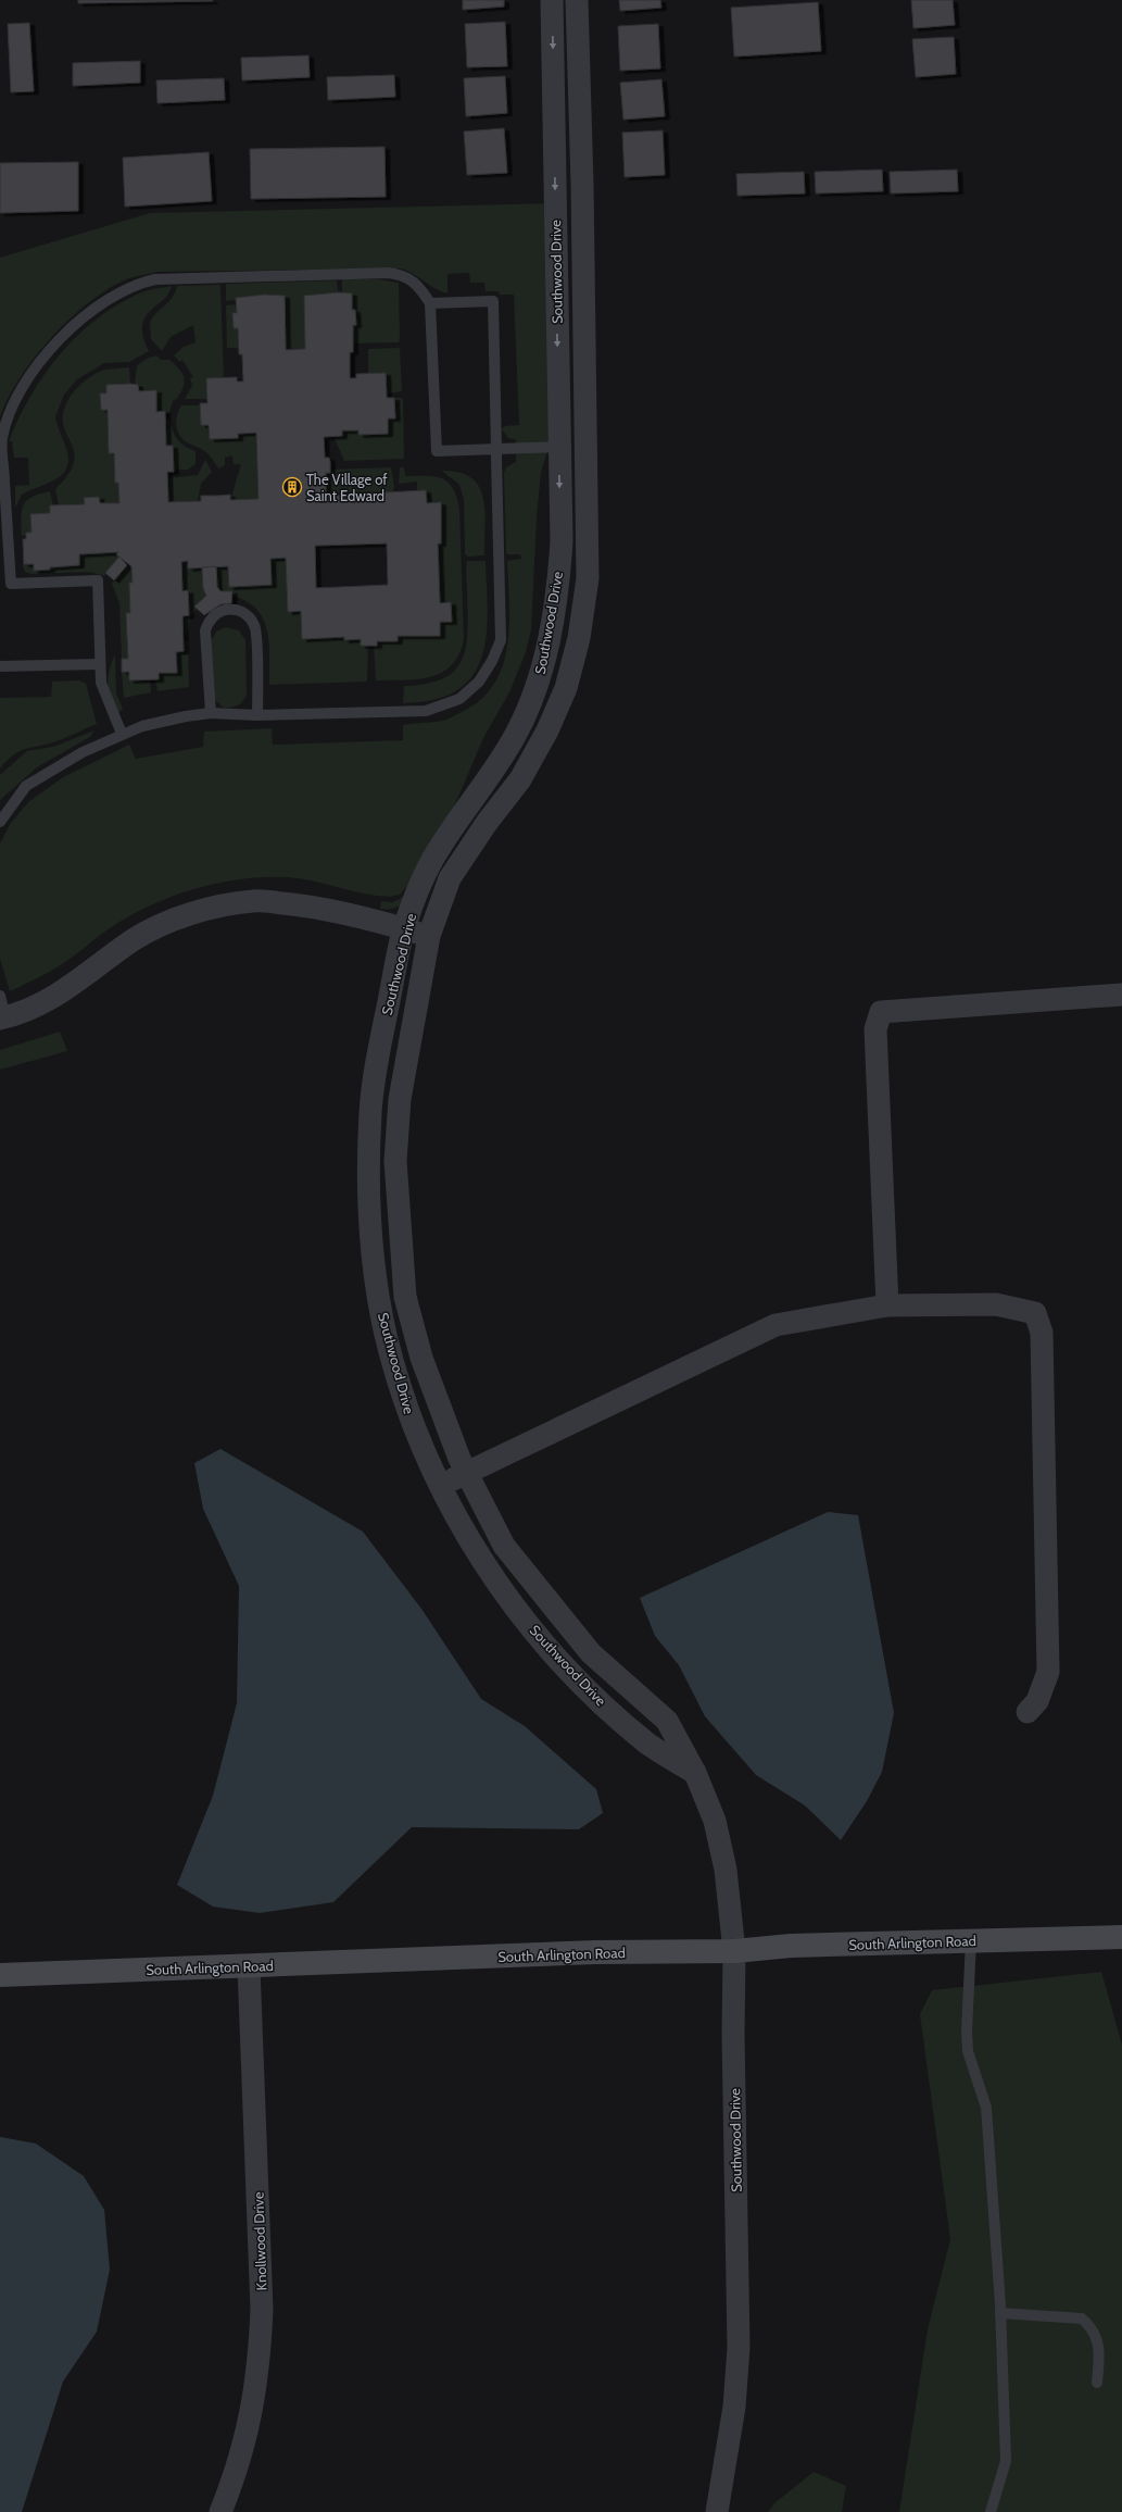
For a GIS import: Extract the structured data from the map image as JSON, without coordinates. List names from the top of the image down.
{
  "streets": {
    "main road": ["South Arlington Road"],
    "street": ["Southwood Drive", "Knollwood Drive"]
  },
  "crossings": [
    ["Southwood Drive", "South Arlington Road"],
    ["South Arlington Road", "Knollwood Drive"]
  ],
  "places": {
    "building": ["The Village of Saint Edward"]
  }
}
